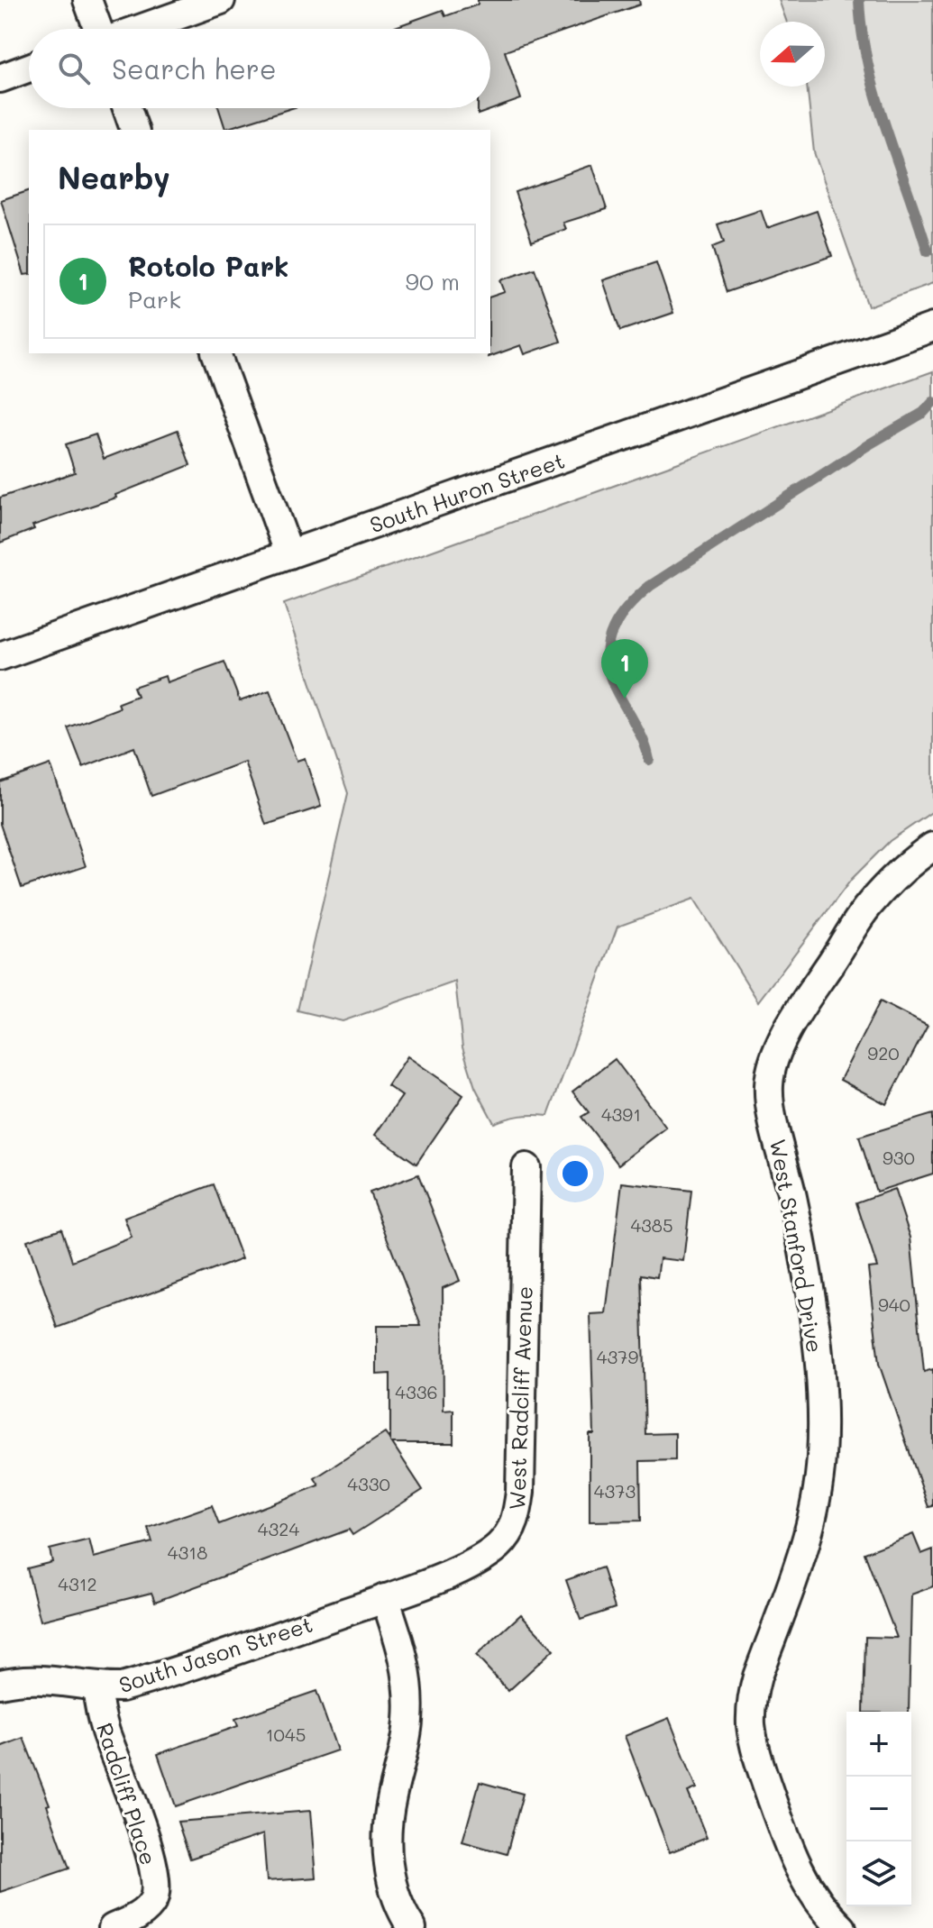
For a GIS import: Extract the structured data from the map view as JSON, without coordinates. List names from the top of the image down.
{
  "streets": {
    "street": [
      "South Huron Street",
      "West Stanford Drive",
      "West Radcliff Avenue",
      "South Jason Street",
      "Radcliff Place"
    ]
  },
  "crossings": [
    ["West Radcliff Avenue", "South Jason Street"],
    ["South Jason Street", "Radcliff Place"]
  ],
  "house_numbers": [
    "920",
    "4391",
    "930",
    "4385",
    "940",
    "4379",
    "4336",
    "4330",
    "4373",
    "4324",
    "4318",
    "4312",
    "1045"
  ],
  "north": "left",
  "page": {
    "search": "Search here",
    "heading": "Nearby",
    "list": [
      {
        "mark": "1",
        "name": "Rotolo Park",
        "note": "Park",
        "value": "90 m"
      }
    ],
    "pins": "1",
    "map_buttons": ["+", "−"]
  }
}
